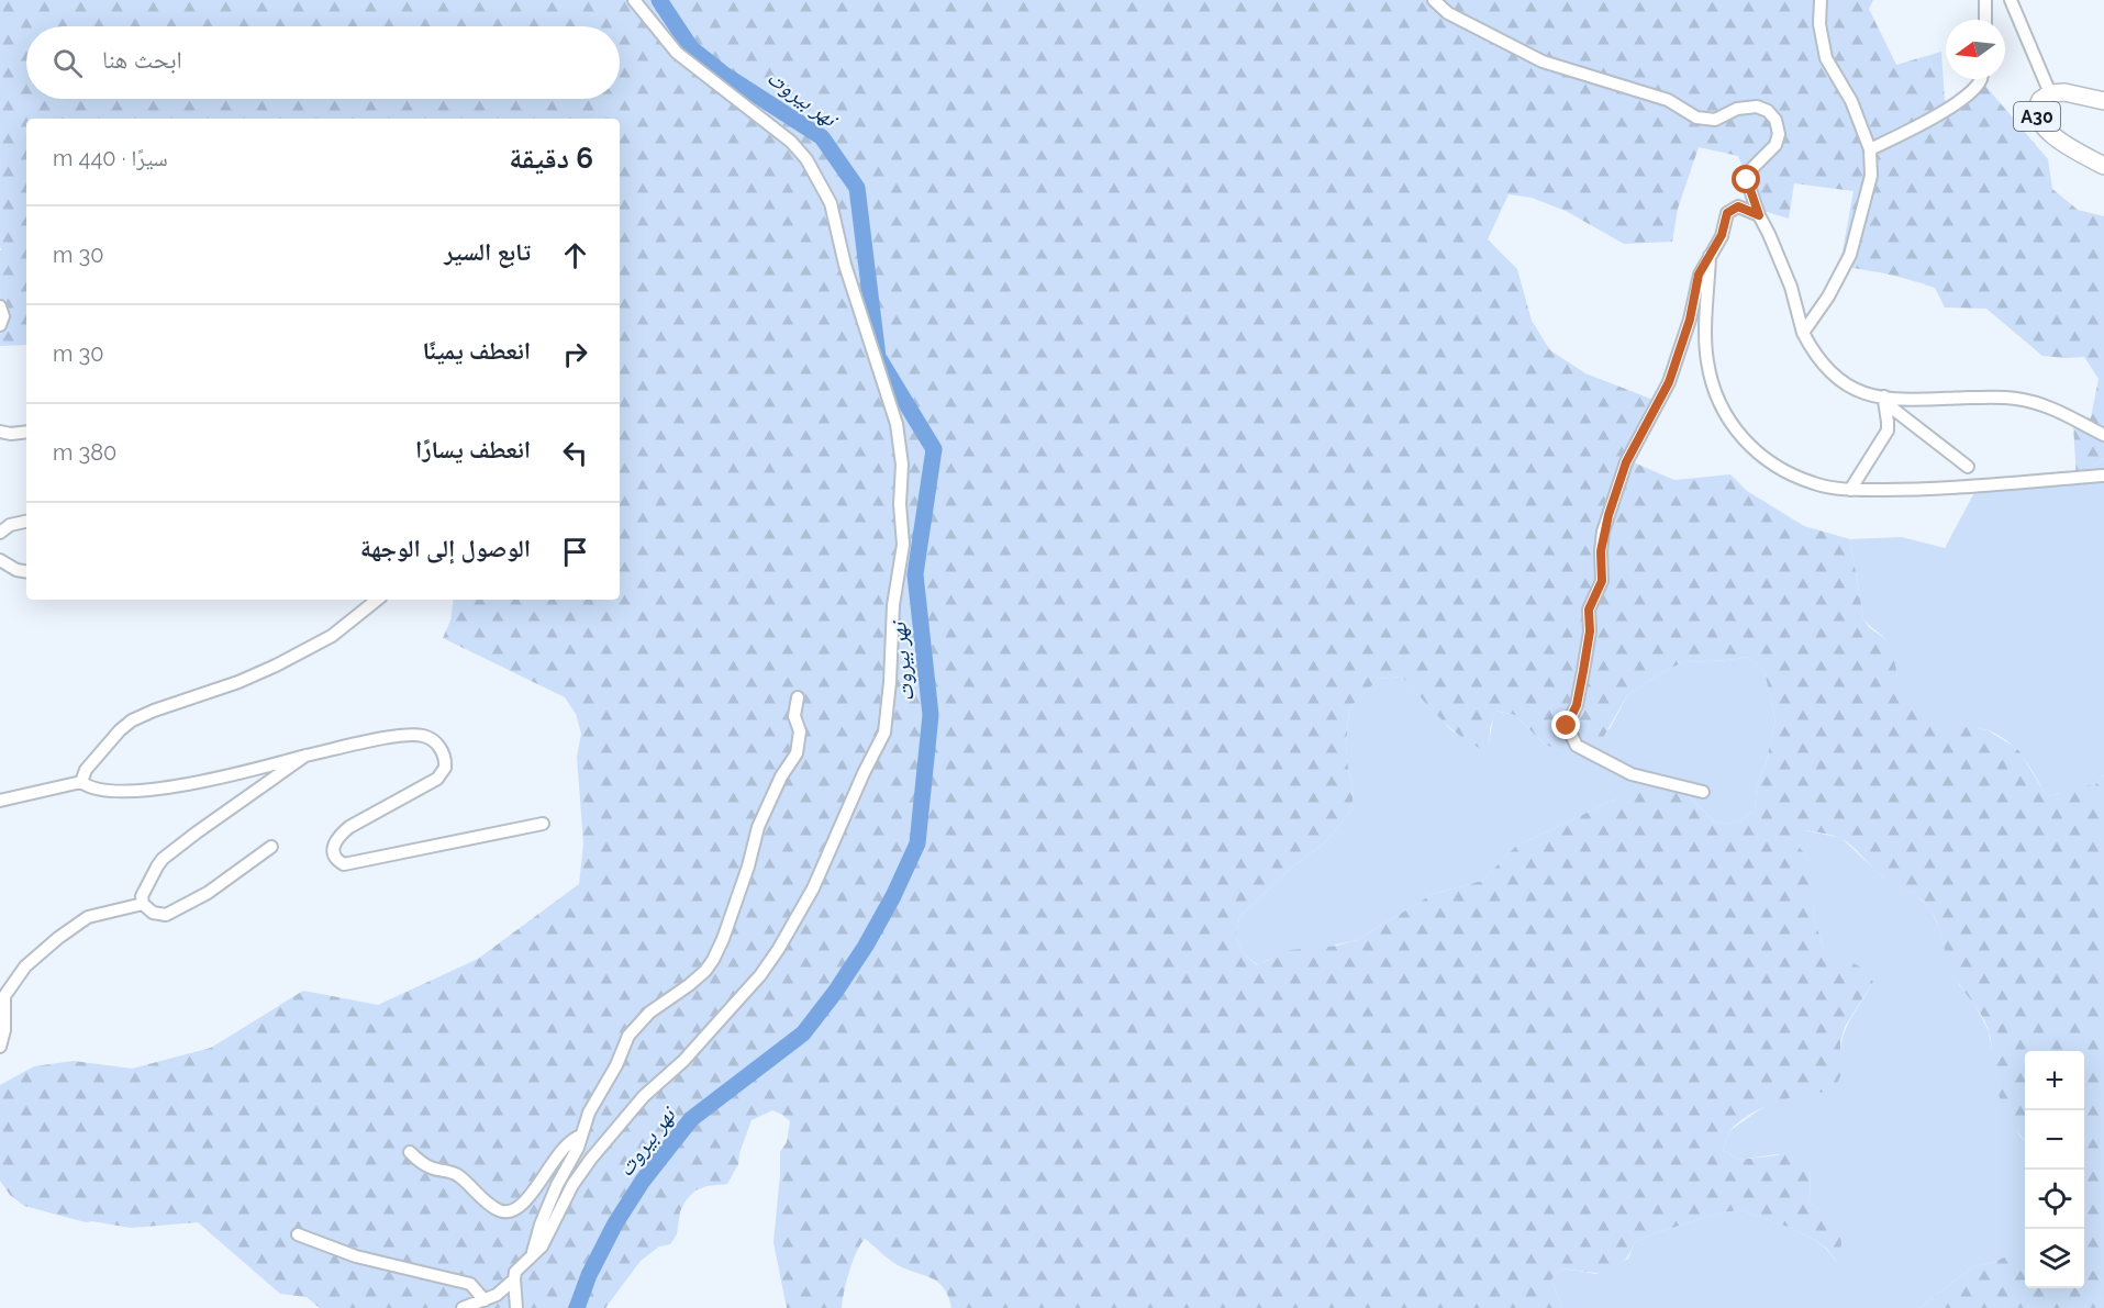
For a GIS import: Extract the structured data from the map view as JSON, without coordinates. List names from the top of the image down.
{
  "streets": {
    "highway": ["A30"]
  },
  "water": ["نهر بيروت"],
  "north": "left",
  "page": {
    "search": "ابحث هنا",
    "heading": ["6 دقيقة", "سيرًا · 440 m"],
    "list": [
      ["تابع السير", "30 m"],
      ["انعطف يمينًا", "30 m"],
      ["انعطف يسارًا", "380 m"],
      "الوصول إلى الوجهة"
    ],
    "map_buttons": ["+", "−"]
  }
}
